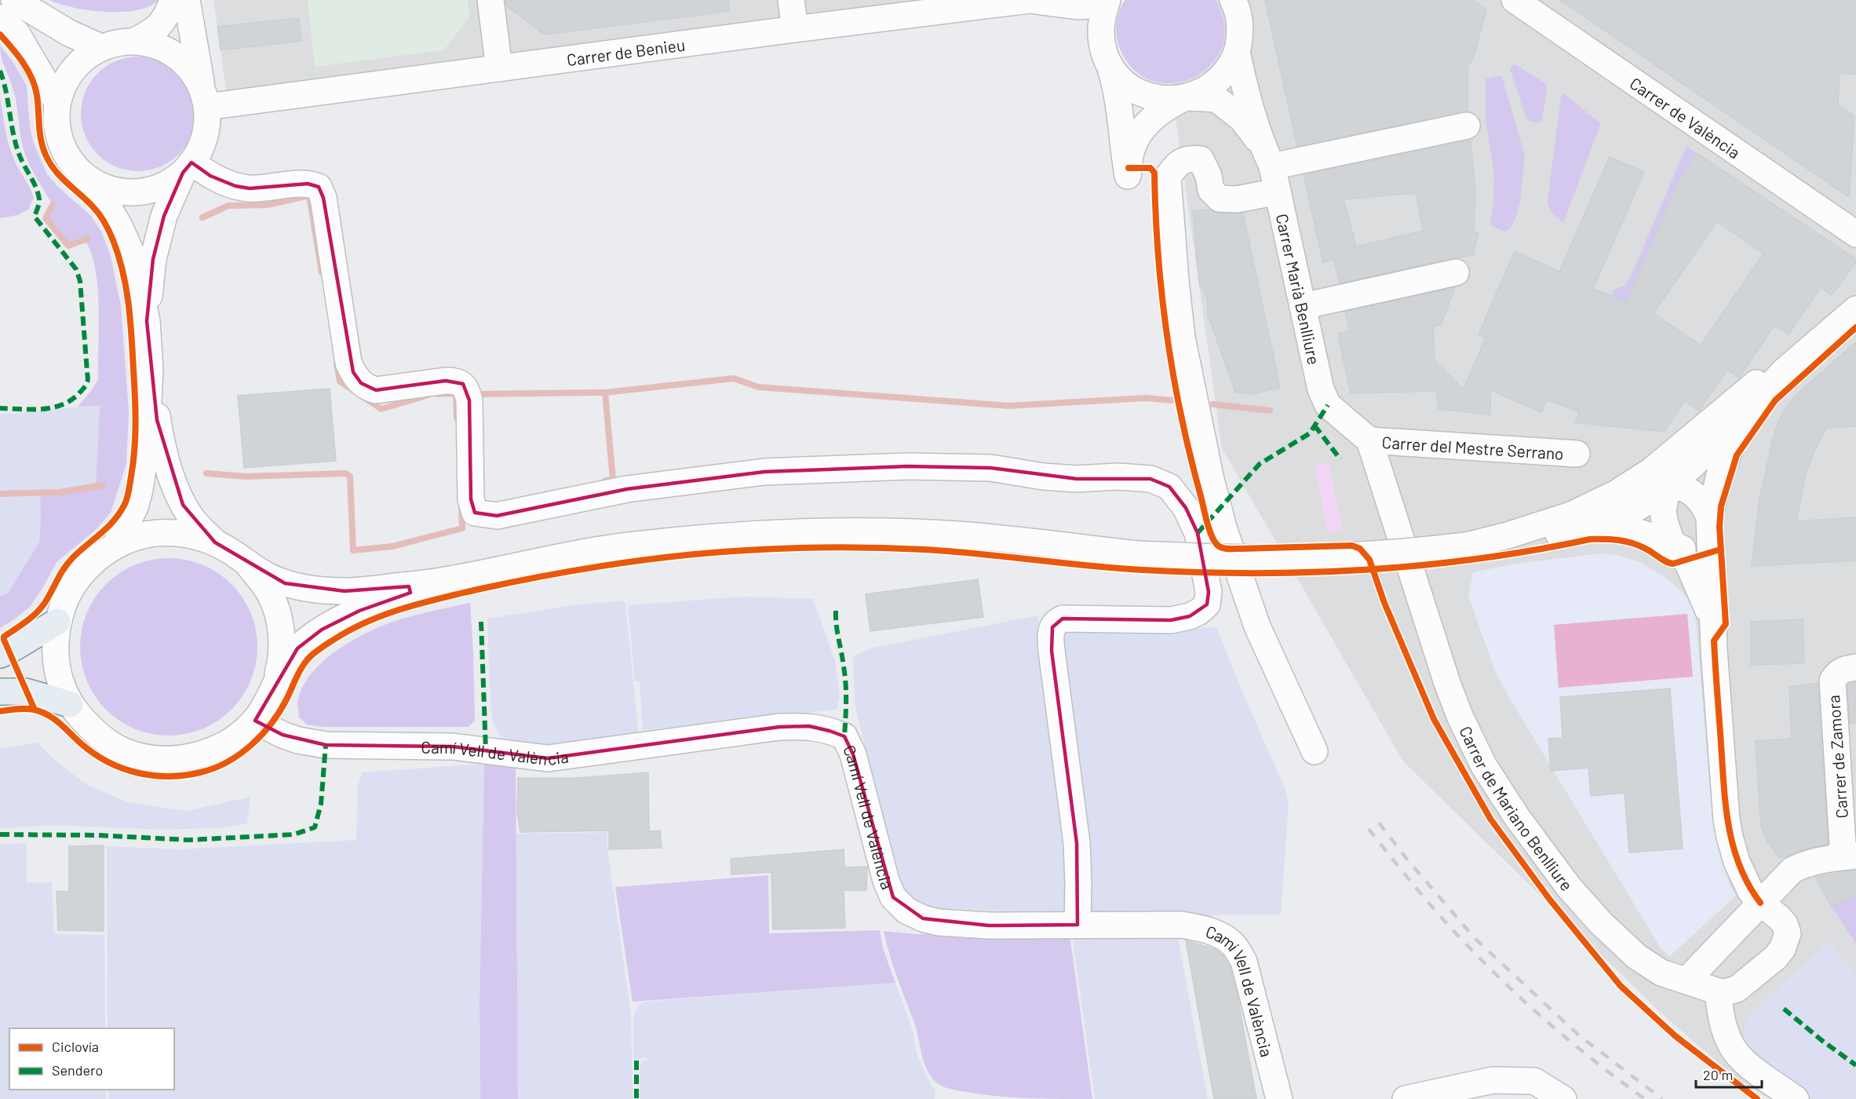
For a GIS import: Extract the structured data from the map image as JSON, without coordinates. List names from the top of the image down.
{
  "streets": {
    "street": [
      "Carrer de Benieu",
      "Carrer de València",
      "Carrer Marià Benlliure",
      "Carrer del Mestre Serrano",
      "Camí Vell de València",
      "Carrer de Zamora",
      "Carrer de Mariano Benlliure"
    ]
  },
  "crossings": [
    ["Carrer de Benieu", "Carrer Marià Benlliure"],
    ["Carrer Marià Benlliure", "Carrer del Mestre Serrano"],
    ["Carrer Marià Benlliure", "Carrer de Mariano Benlliure"],
    ["Carrer del Mestre Serrano", "Carrer de Mariano Benlliure"]
  ],
  "legend": ["Ciclovía", "Sendero"],
  "scale_bar": "20 m"
}
